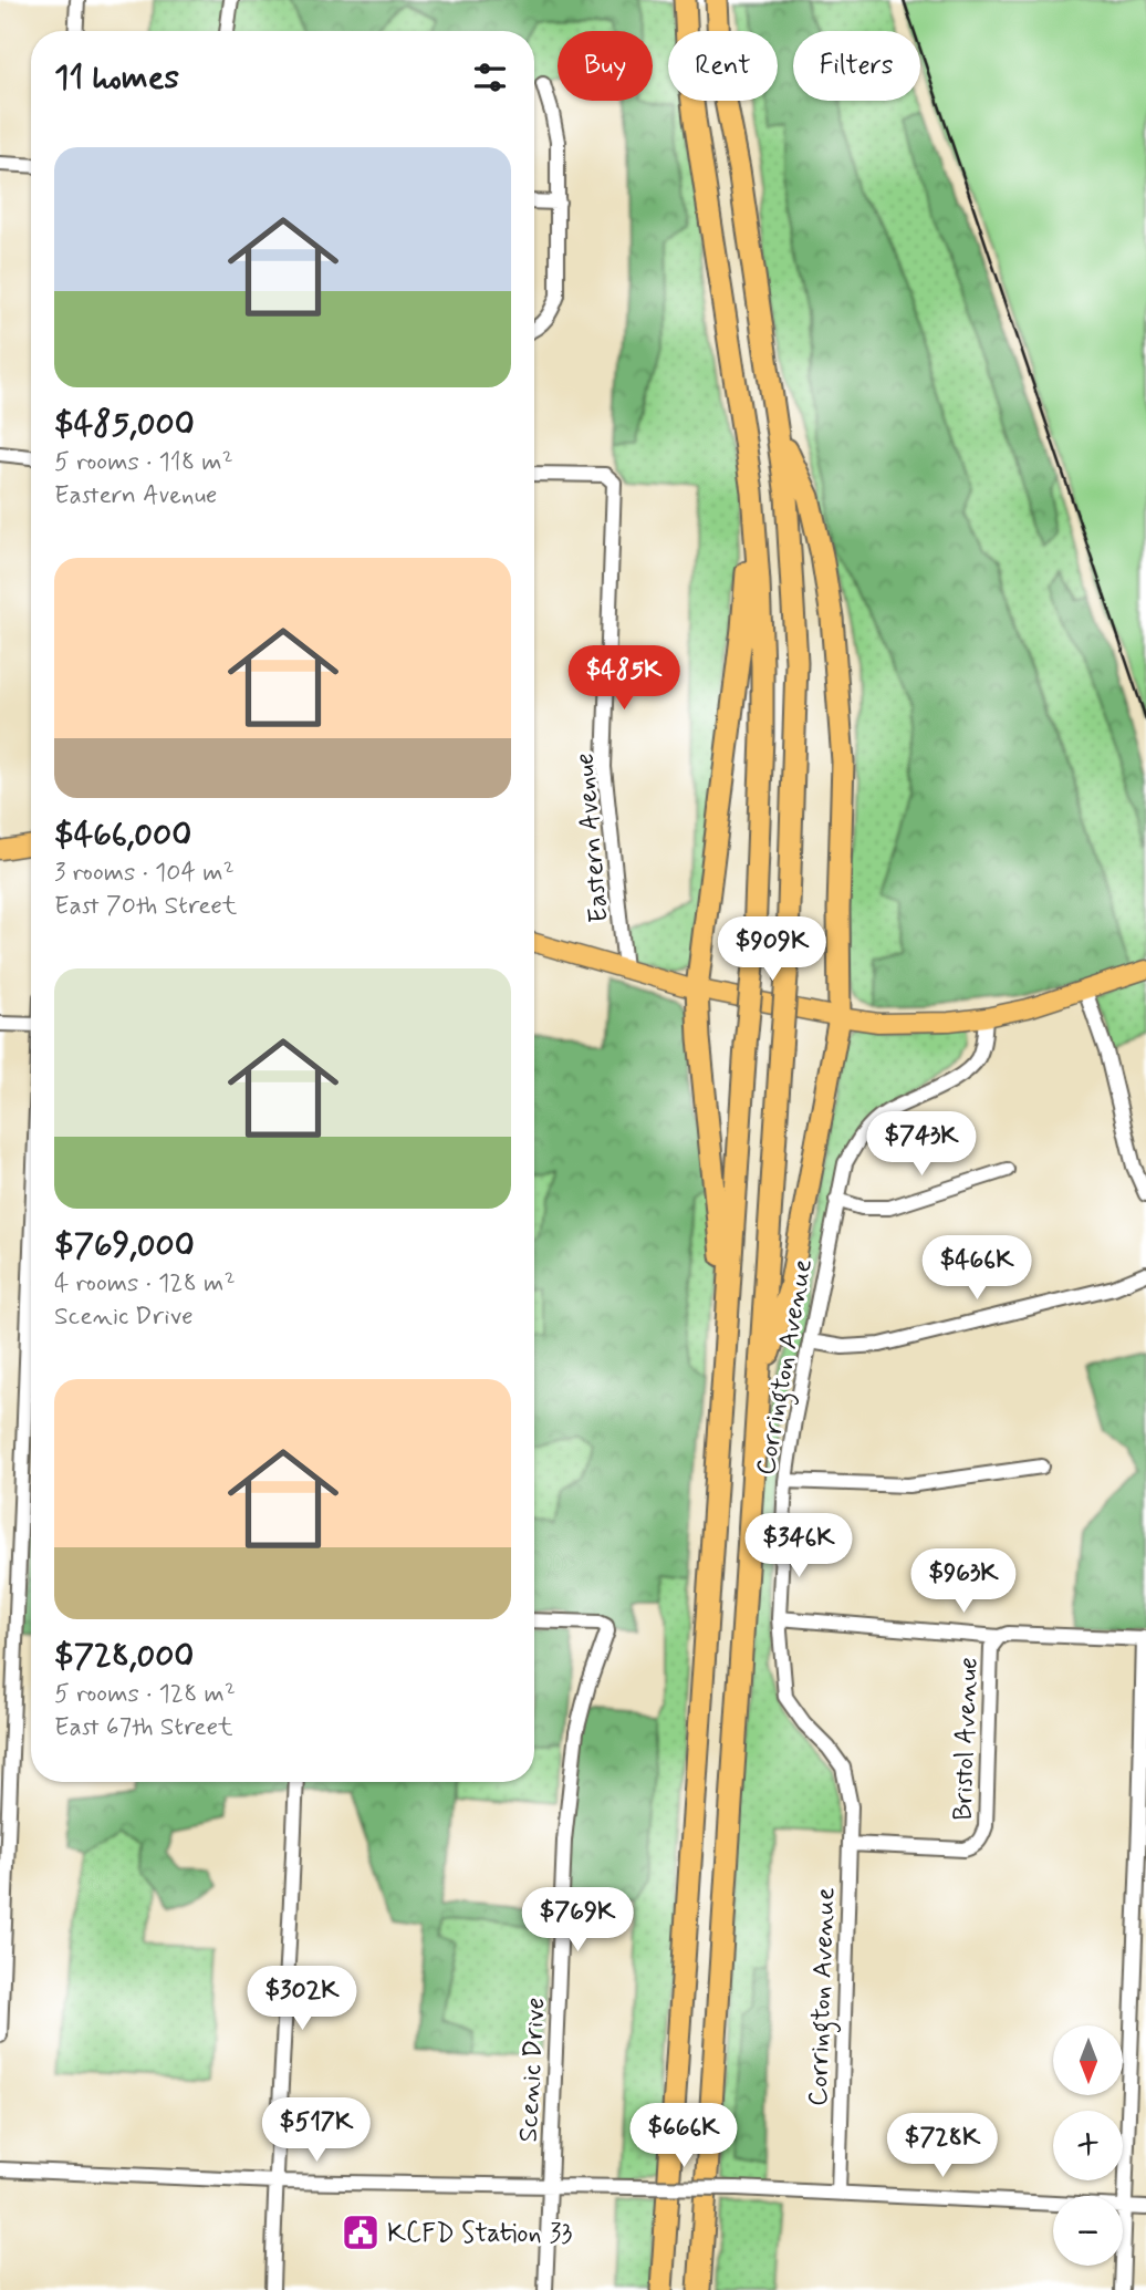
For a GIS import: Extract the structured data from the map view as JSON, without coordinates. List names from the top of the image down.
{
  "streets": {
    "street": [
      "Eastern Avenue",
      "Corrington Avenue",
      "Bristol Avenue",
      "Scenic Drive"
    ]
  },
  "crossings": [
    ["Corrington Avenue", "Bristol Avenue"]
  ],
  "places": {
    "public building": ["KCFD Station 33"]
  },
  "north": "bottom",
  "page": {
    "chip": ["Buy", "Rent", "Filters"],
    "heading": "11 homes",
    "list": [
      {
        "name": "$485,000",
        "note": "5 rooms · 118 m² · Eastern Avenue"
      },
      {
        "name": "$466,000",
        "note": "3 rooms · 104 m² · East 70th Street"
      },
      {
        "name": "$769,000",
        "note": "4 rooms · 128 m² · Scenic Drive"
      },
      {
        "name": "$728,000",
        "note": "5 rooms · 128 m² · East 67th Street"
      }
    ],
    "price": [
      "$485K",
      "$909K",
      "$743K",
      "$466K",
      "$346K",
      "$963K",
      "$769K",
      "$302K",
      "$517K",
      "$666K",
      "$728K"
    ],
    "map_buttons": ["+", "−"]
  }
}
